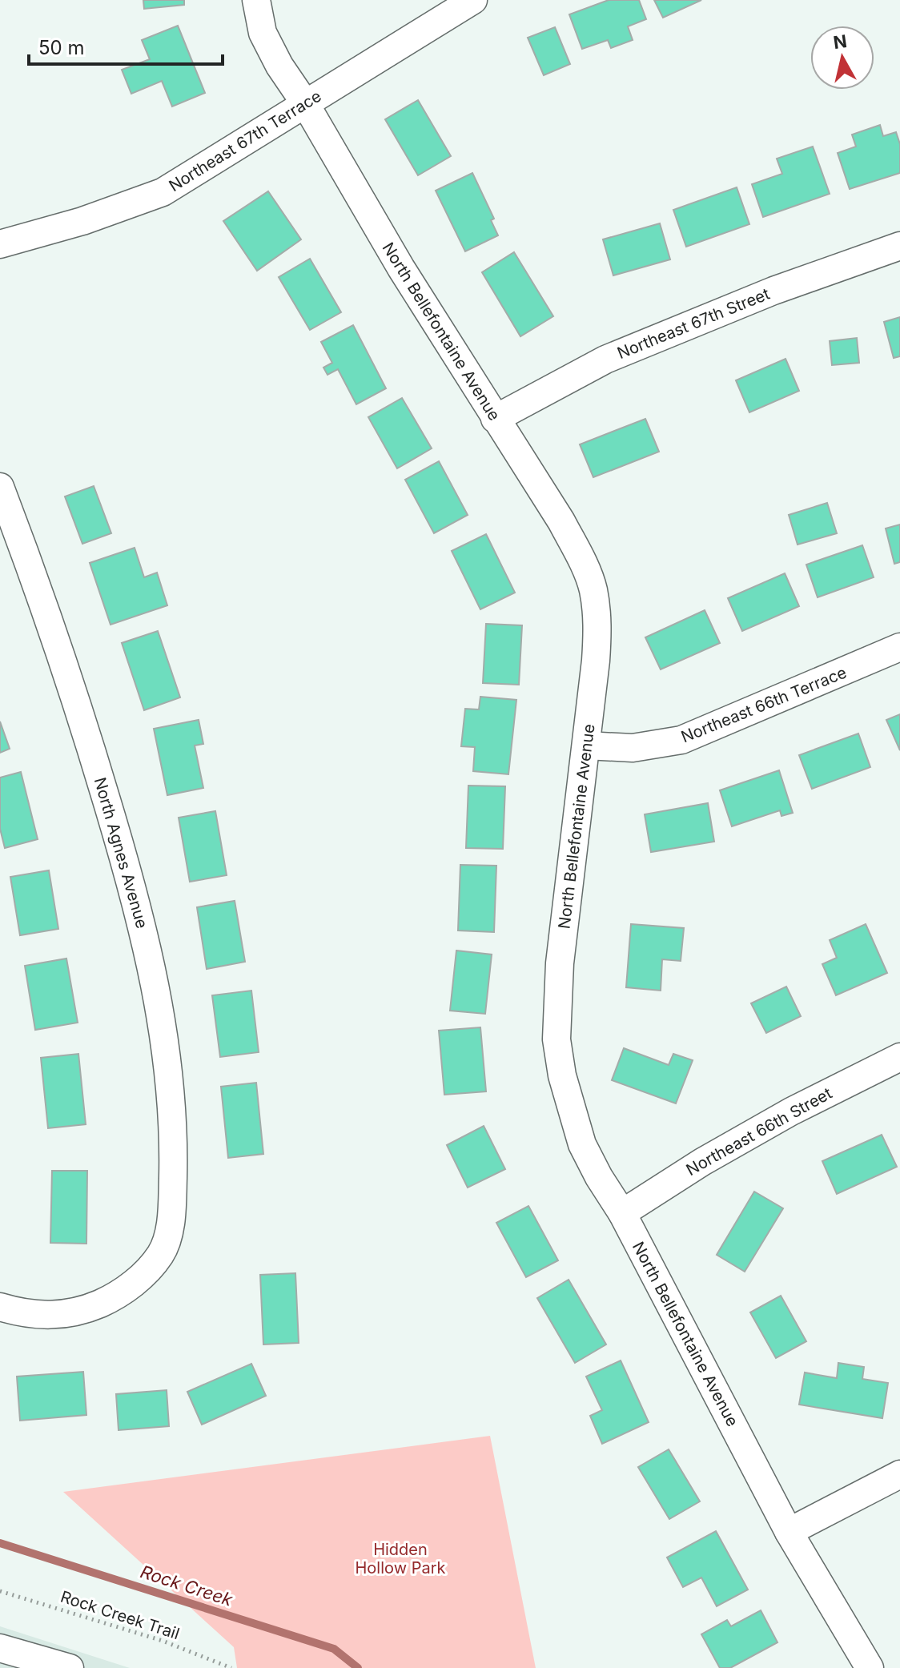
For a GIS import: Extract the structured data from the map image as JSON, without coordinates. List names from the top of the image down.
{
  "streets": {
    "street": [
      "Northeast 67th Terrace",
      "Northeast 67th Street",
      "North Bellefontaine Avenue",
      "Northeast 66th Terrace",
      "North Agnes Avenue",
      "Northeast 66th Street"
    ],
    "path": ["Rock Creek Trail"]
  },
  "crossings": [
    ["Northeast 67th Terrace", "North Bellefontaine Avenue"],
    ["Northeast 67th Street", "North Bellefontaine Avenue"],
    ["North Bellefontaine Avenue", "Northeast 66th Terrace"],
    ["North Bellefontaine Avenue", "Northeast 66th Street"]
  ],
  "water": ["Rock Creek"],
  "parks": ["Hidden Hollow Park"],
  "scale_bar": "50 m",
  "north": "top"
}
